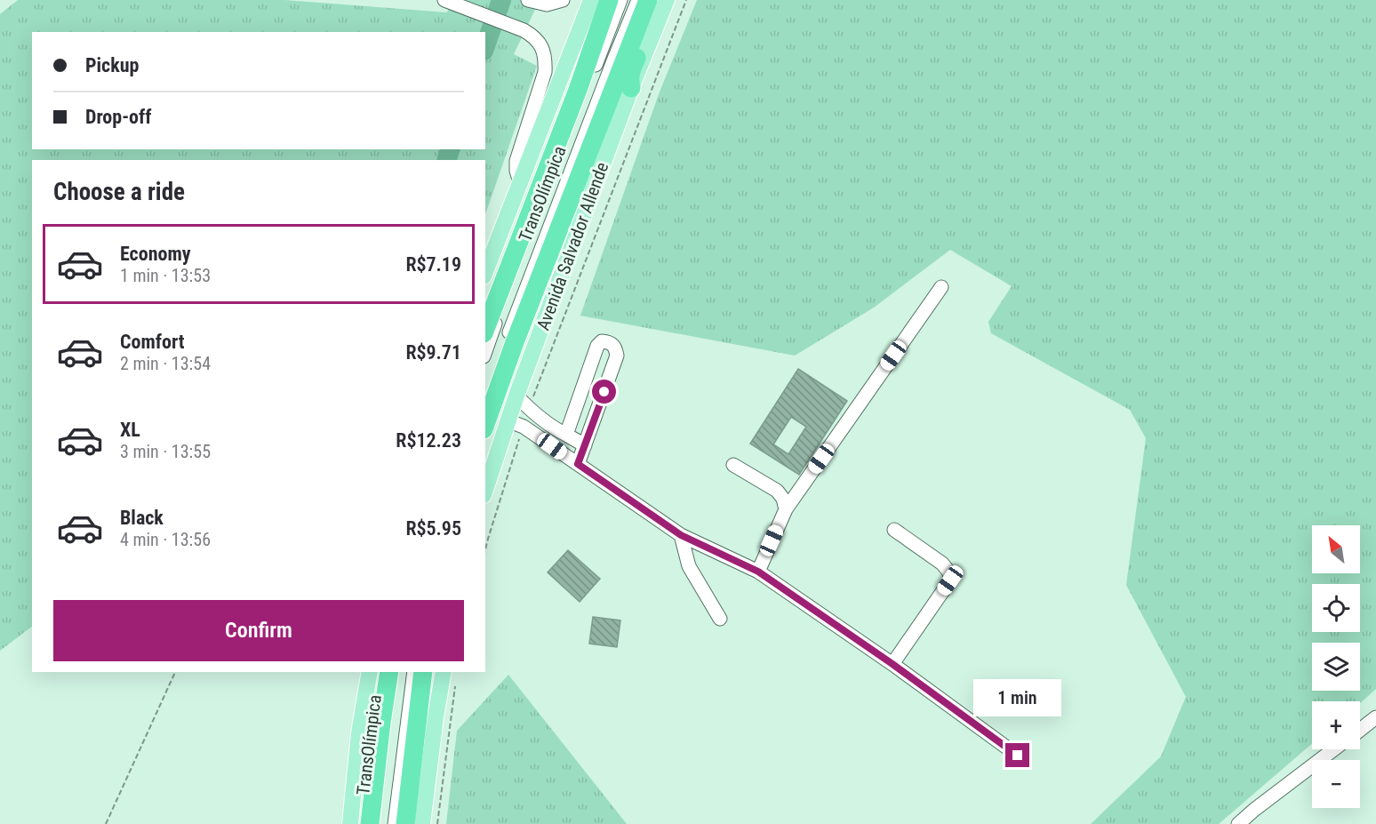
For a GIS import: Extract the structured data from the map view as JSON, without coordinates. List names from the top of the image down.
{
  "streets": {
    "highway": ["Avenida Salvador Allende"],
    "street": ["TransOlímpica"]
  },
  "north": "top left",
  "page": {
    "banner": ["Pickup", "Drop-off"],
    "heading": "Choose a ride",
    "list": [
      {
        "name": "Economy",
        "note": "1 min · 13:53",
        "value": "R$7.19"
      },
      {
        "name": "Comfort",
        "note": "2 min · 13:54",
        "value": "R$9.71"
      },
      {
        "name": "XL",
        "note": "3 min · 13:55",
        "value": "R$12.23"
      },
      {
        "name": "Black",
        "note": "4 min · 13:56",
        "value": "R$5.95"
      }
    ],
    "map_buttons": ["+", "−"],
    "buttons": "Confirm",
    "bubble": "1 min"
  }
}
